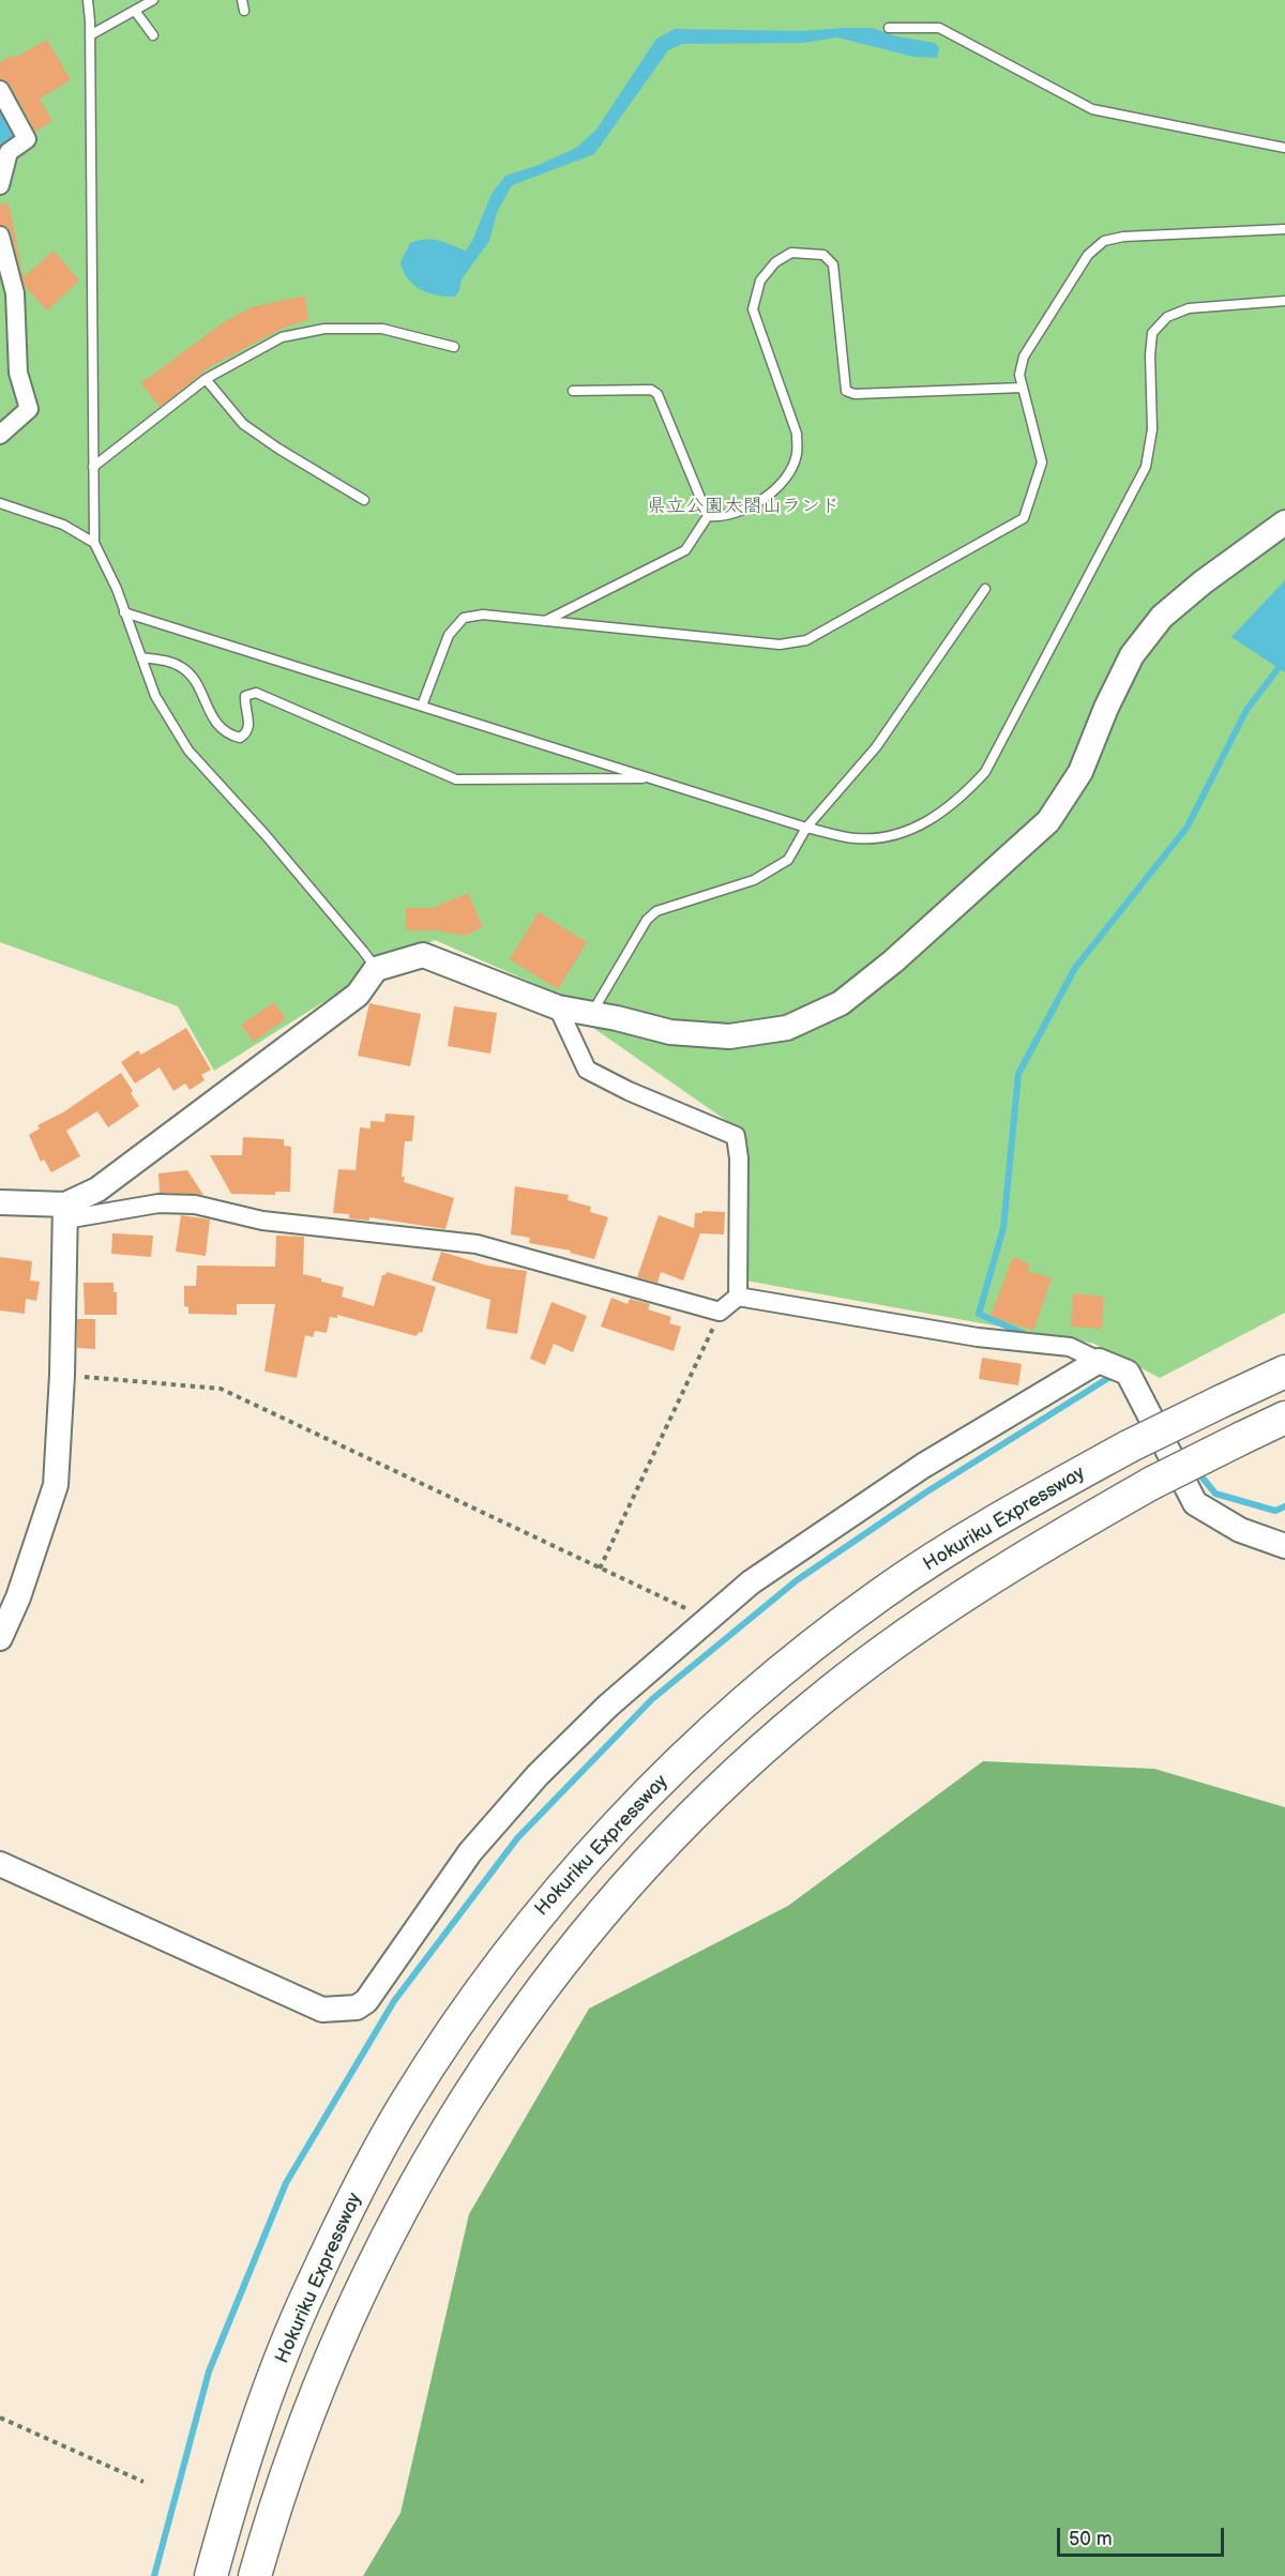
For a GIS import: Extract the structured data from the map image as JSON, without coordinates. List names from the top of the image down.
{
  "streets": {
    "highway": ["Hokuriku Expressway"]
  },
  "parks": ["県立公園太閤山ランド"],
  "scale_bar": "50 m"
}
